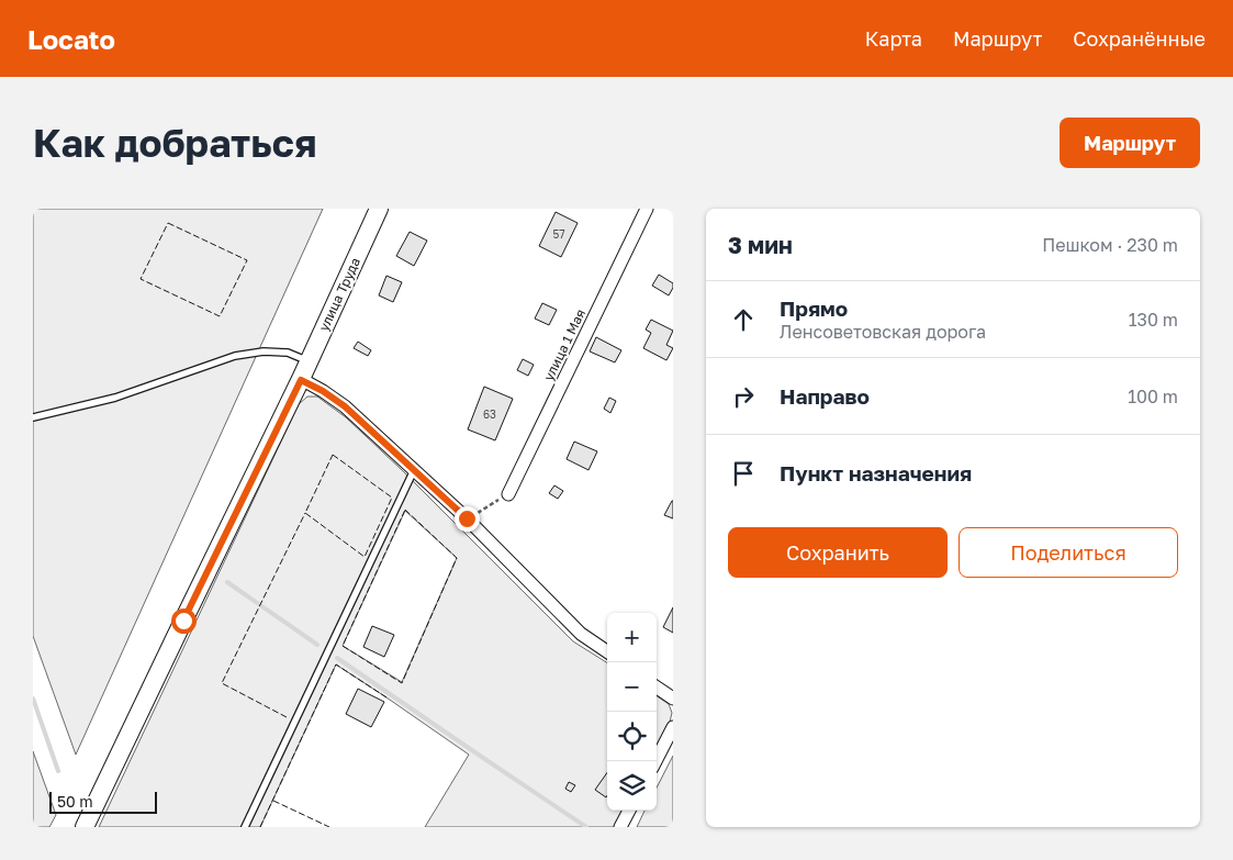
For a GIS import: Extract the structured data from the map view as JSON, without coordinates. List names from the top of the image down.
{
  "streets": {
    "street": ["улица Труда", "улица 1 Мая"]
  },
  "house_numbers": ["57", "63"],
  "scale_bar": "50 m",
  "page": {
    "header": "Locato",
    "nav": ["Карта", "Маршрут", "Сохранённые"],
    "buttons": [
      "Маршрут",
      ["Сохранить", "Поделиться"]
    ],
    "title": "Как добраться",
    "heading": ["3 мин", "Пешком · 230 m"],
    "list": [
      ["Прямо", "Ленсоветовская дорога", "130 m"],
      ["Направо", "100 m"],
      "Пункт назначения"
    ],
    "map_buttons": ["+", "−"],
    "scale": "50 m"
  }
}
